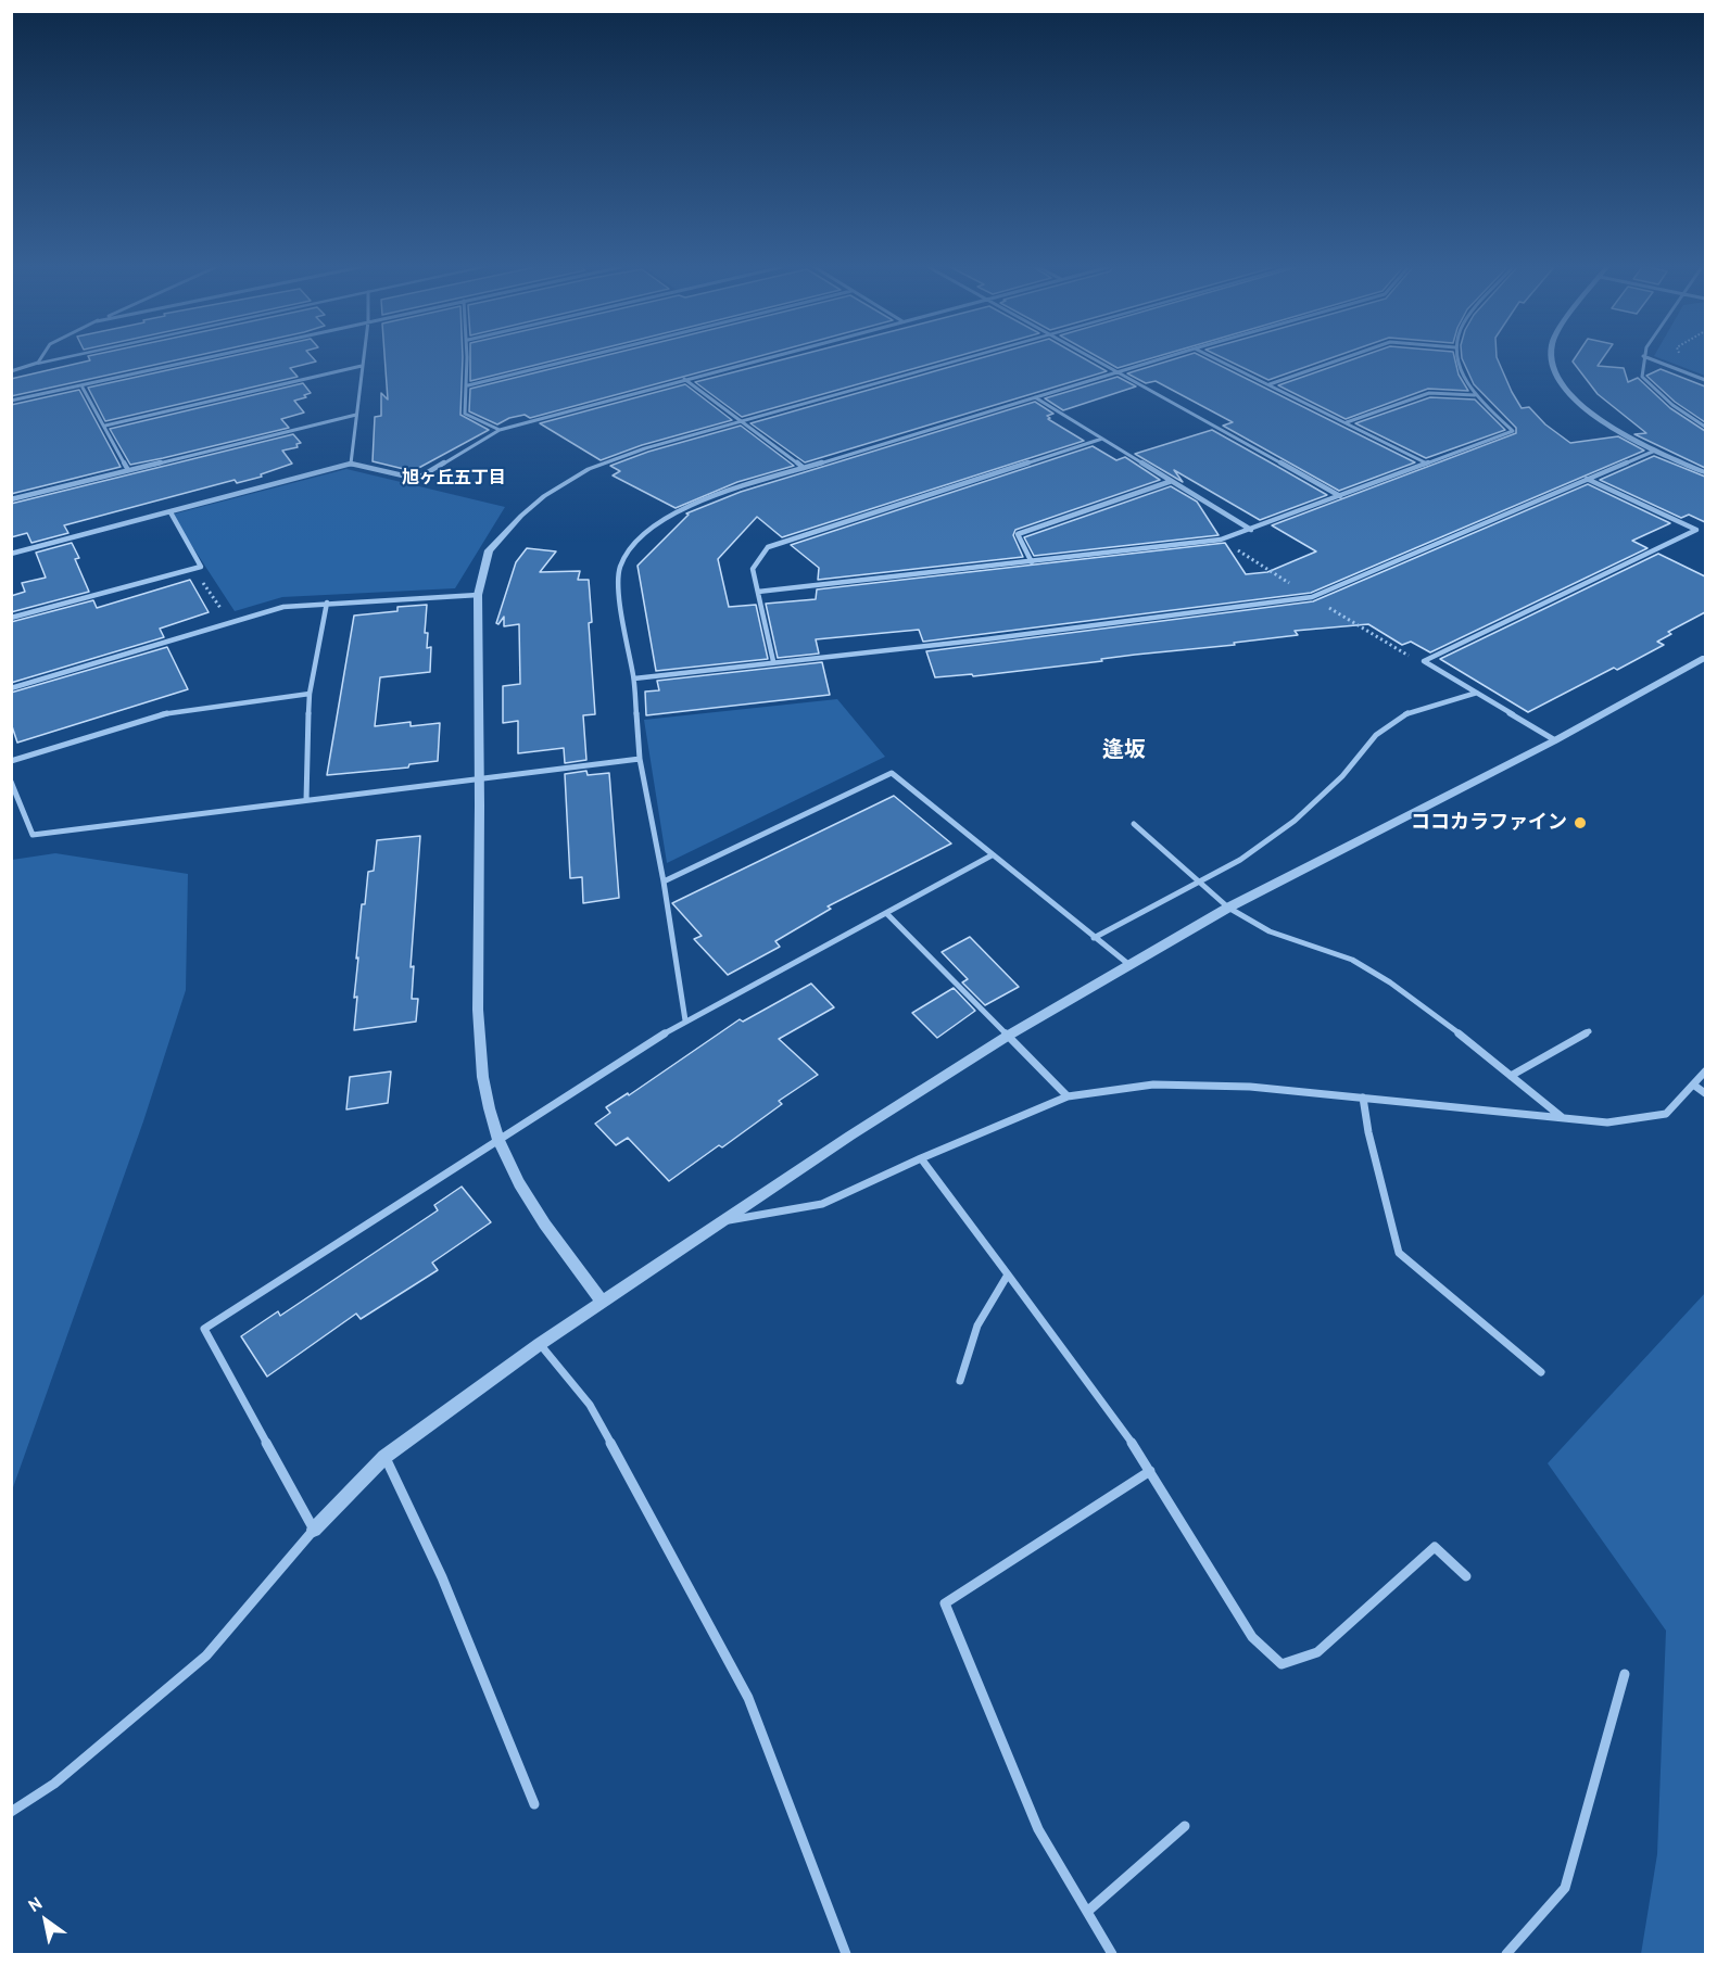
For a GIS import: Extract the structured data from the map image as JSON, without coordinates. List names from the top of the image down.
{
  "districts": ["旭ヶ丘五丁目", "逢坂"],
  "places": ["ココカラファイン"],
  "north": "top left"
}
